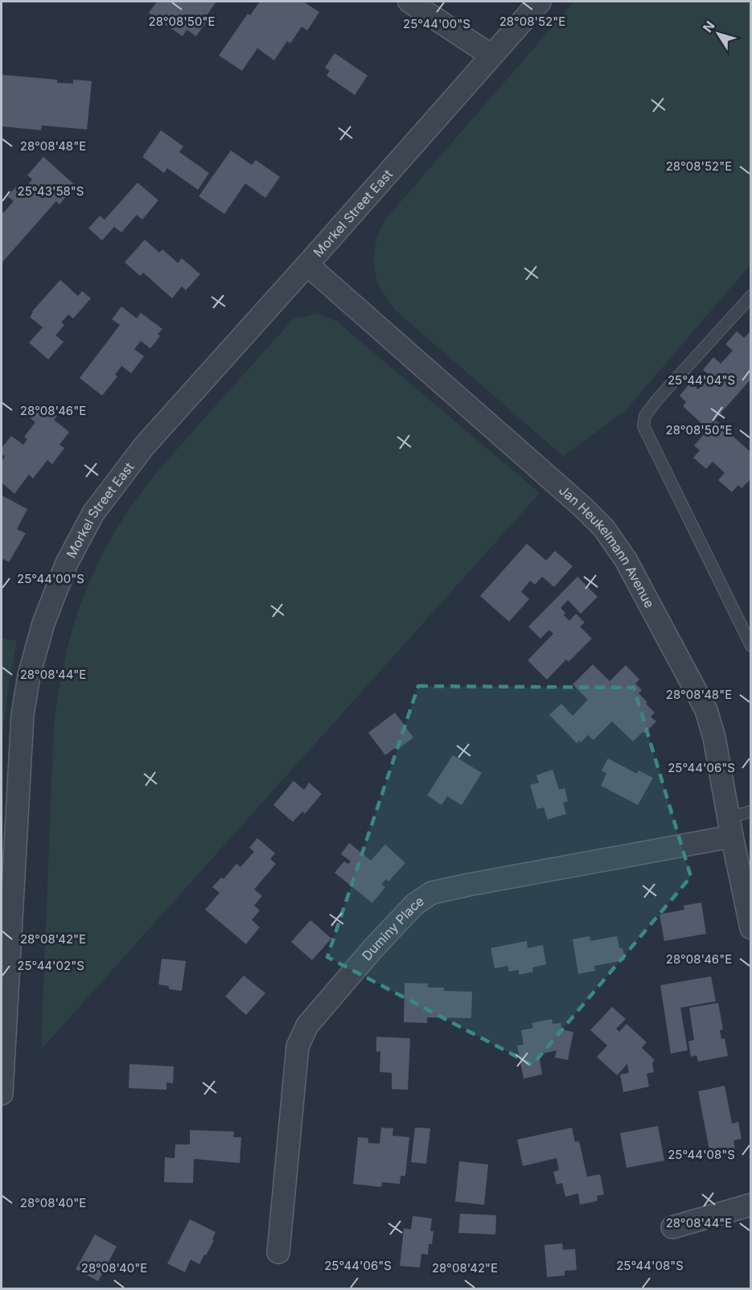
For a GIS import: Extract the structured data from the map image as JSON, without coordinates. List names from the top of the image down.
{
  "streets": {
    "street": ["Morkel Street East", "Jan Heukelmann Avenue", "Duminy Place"]
  },
  "crossings": [
    ["Morkel Street East", "Jan Heukelmann Avenue"],
    ["Jan Heukelmann Avenue", "Duminy Place"]
  ],
  "north": "top left",
  "coordinates": [
    "28°08'50\"E",
    "28°08'52\"E",
    "25°44'00\"S",
    "28°08'48\"E",
    "25°43'58\"S",
    "25°44'04\"S",
    "28°08'46\"E",
    "28°08'44\"E",
    "25°44'06\"S",
    "28°08'42\"E",
    "25°44'02\"S",
    "25°44'08\"S",
    "28°08'40\"E"
  ]
}
